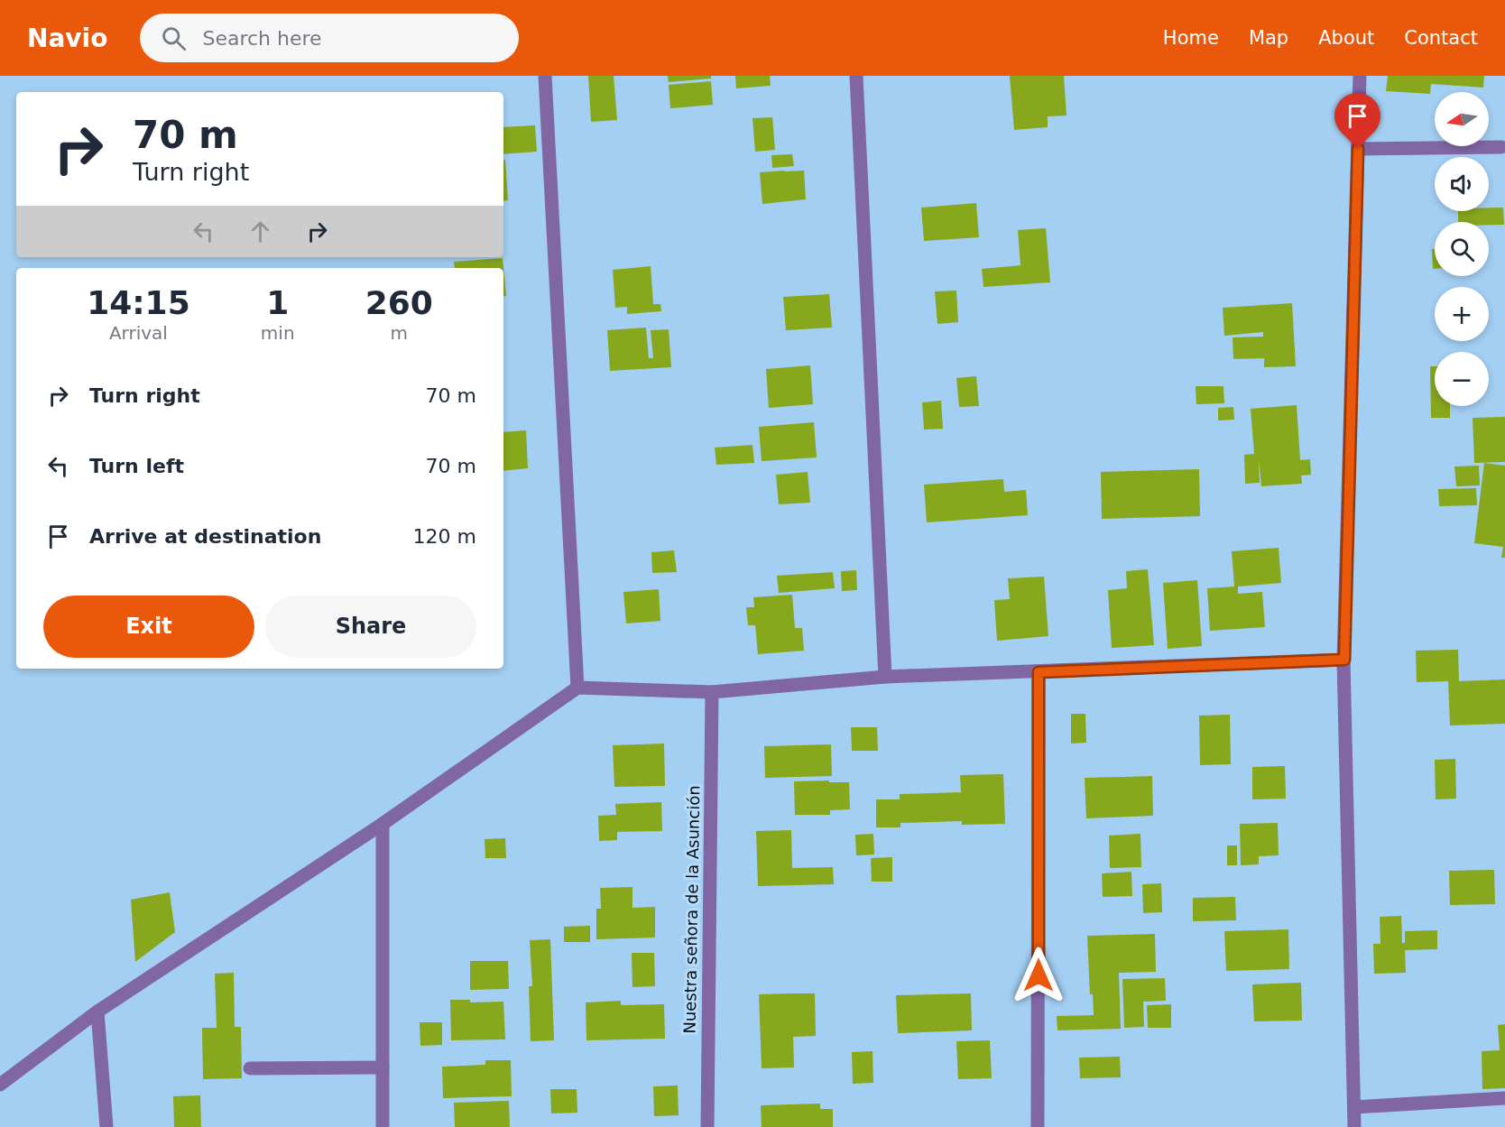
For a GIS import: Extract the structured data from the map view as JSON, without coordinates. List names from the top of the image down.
{
  "streets": {
    "street": ["Nuestra señora de la Asunción"]
  },
  "north": "left",
  "page": {
    "header": "Navio",
    "search": "Search here",
    "nav": [
      "Home",
      "Map",
      "About",
      "Contact"
    ],
    "map_buttons": ["+", "−"],
    "turn": ["70 m", "Turn right"],
    "eta": [
      "14:15",
      "Arrival",
      "1",
      "min",
      "260",
      "m"
    ],
    "list": [
      {
        "name": "Turn right",
        "value": "70 m"
      },
      {
        "name": "Turn left",
        "value": "70 m"
      },
      {
        "name": "Arrive at destination",
        "value": "120 m"
      }
    ],
    "buttons": ["Exit", "Share"]
  }
}
